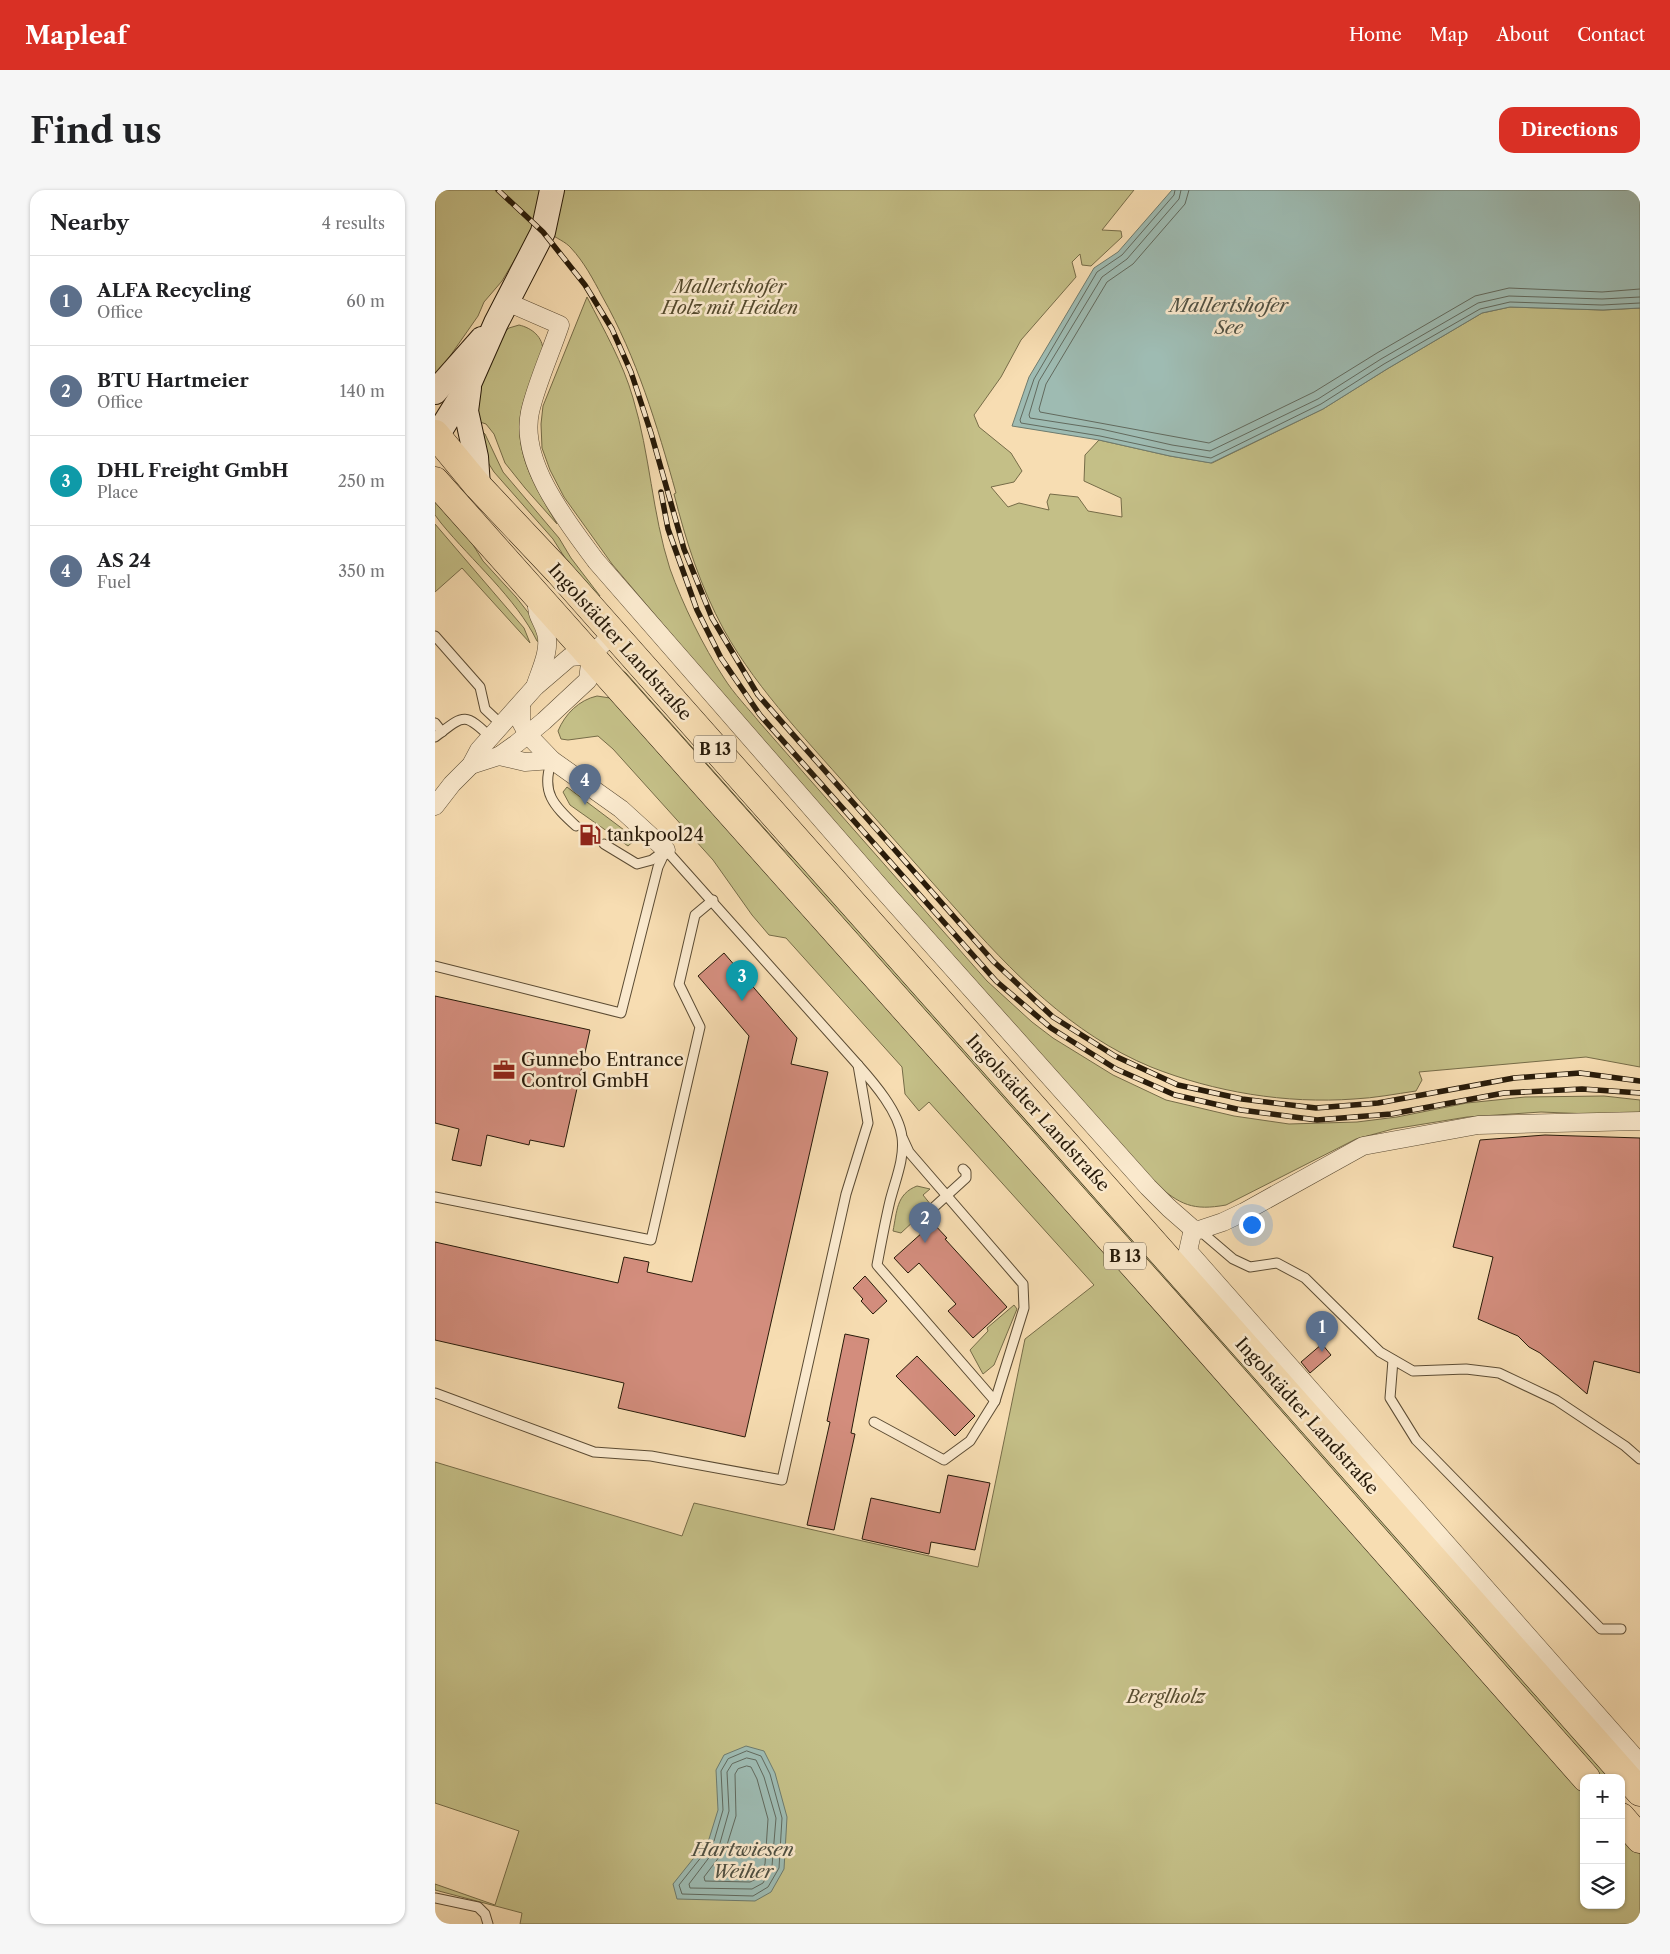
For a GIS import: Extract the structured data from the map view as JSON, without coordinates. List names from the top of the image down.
{
  "streets": {
    "main road": ["Ingolstädter Landstraße", "B 13"]
  },
  "water": ["Mallertshofer See", "Hartwiesen Weiher"],
  "parks": ["Mallertshofer Holz mit Heiden", "Berglholz"],
  "places": {
    "fuel station": ["tankpool24"],
    "office": ["Gunnebo Entrance Control GmbH"]
  },
  "page": {
    "header": "Mapleaf",
    "nav": [
      "Home",
      "Map",
      "About",
      "Contact"
    ],
    "buttons": "Directions",
    "title": "Find us",
    "heading": ["Nearby", "4 results"],
    "list": [
      {
        "mark": "1",
        "name": "ALFA Recycling",
        "note": "Office",
        "value": "60 m"
      },
      {
        "mark": "2",
        "name": "BTU Hartmeier",
        "note": "Office",
        "value": "140 m"
      },
      {
        "mark": "3",
        "name": "DHL Freight GmbH",
        "note": "Place",
        "value": "250 m"
      },
      {
        "mark": "4",
        "name": "AS 24",
        "note": "Fuel",
        "value": "350 m"
      }
    ],
    "pins": [
      "4",
      "3",
      "2",
      "1"
    ],
    "map_buttons": ["+", "−"]
  }
}
